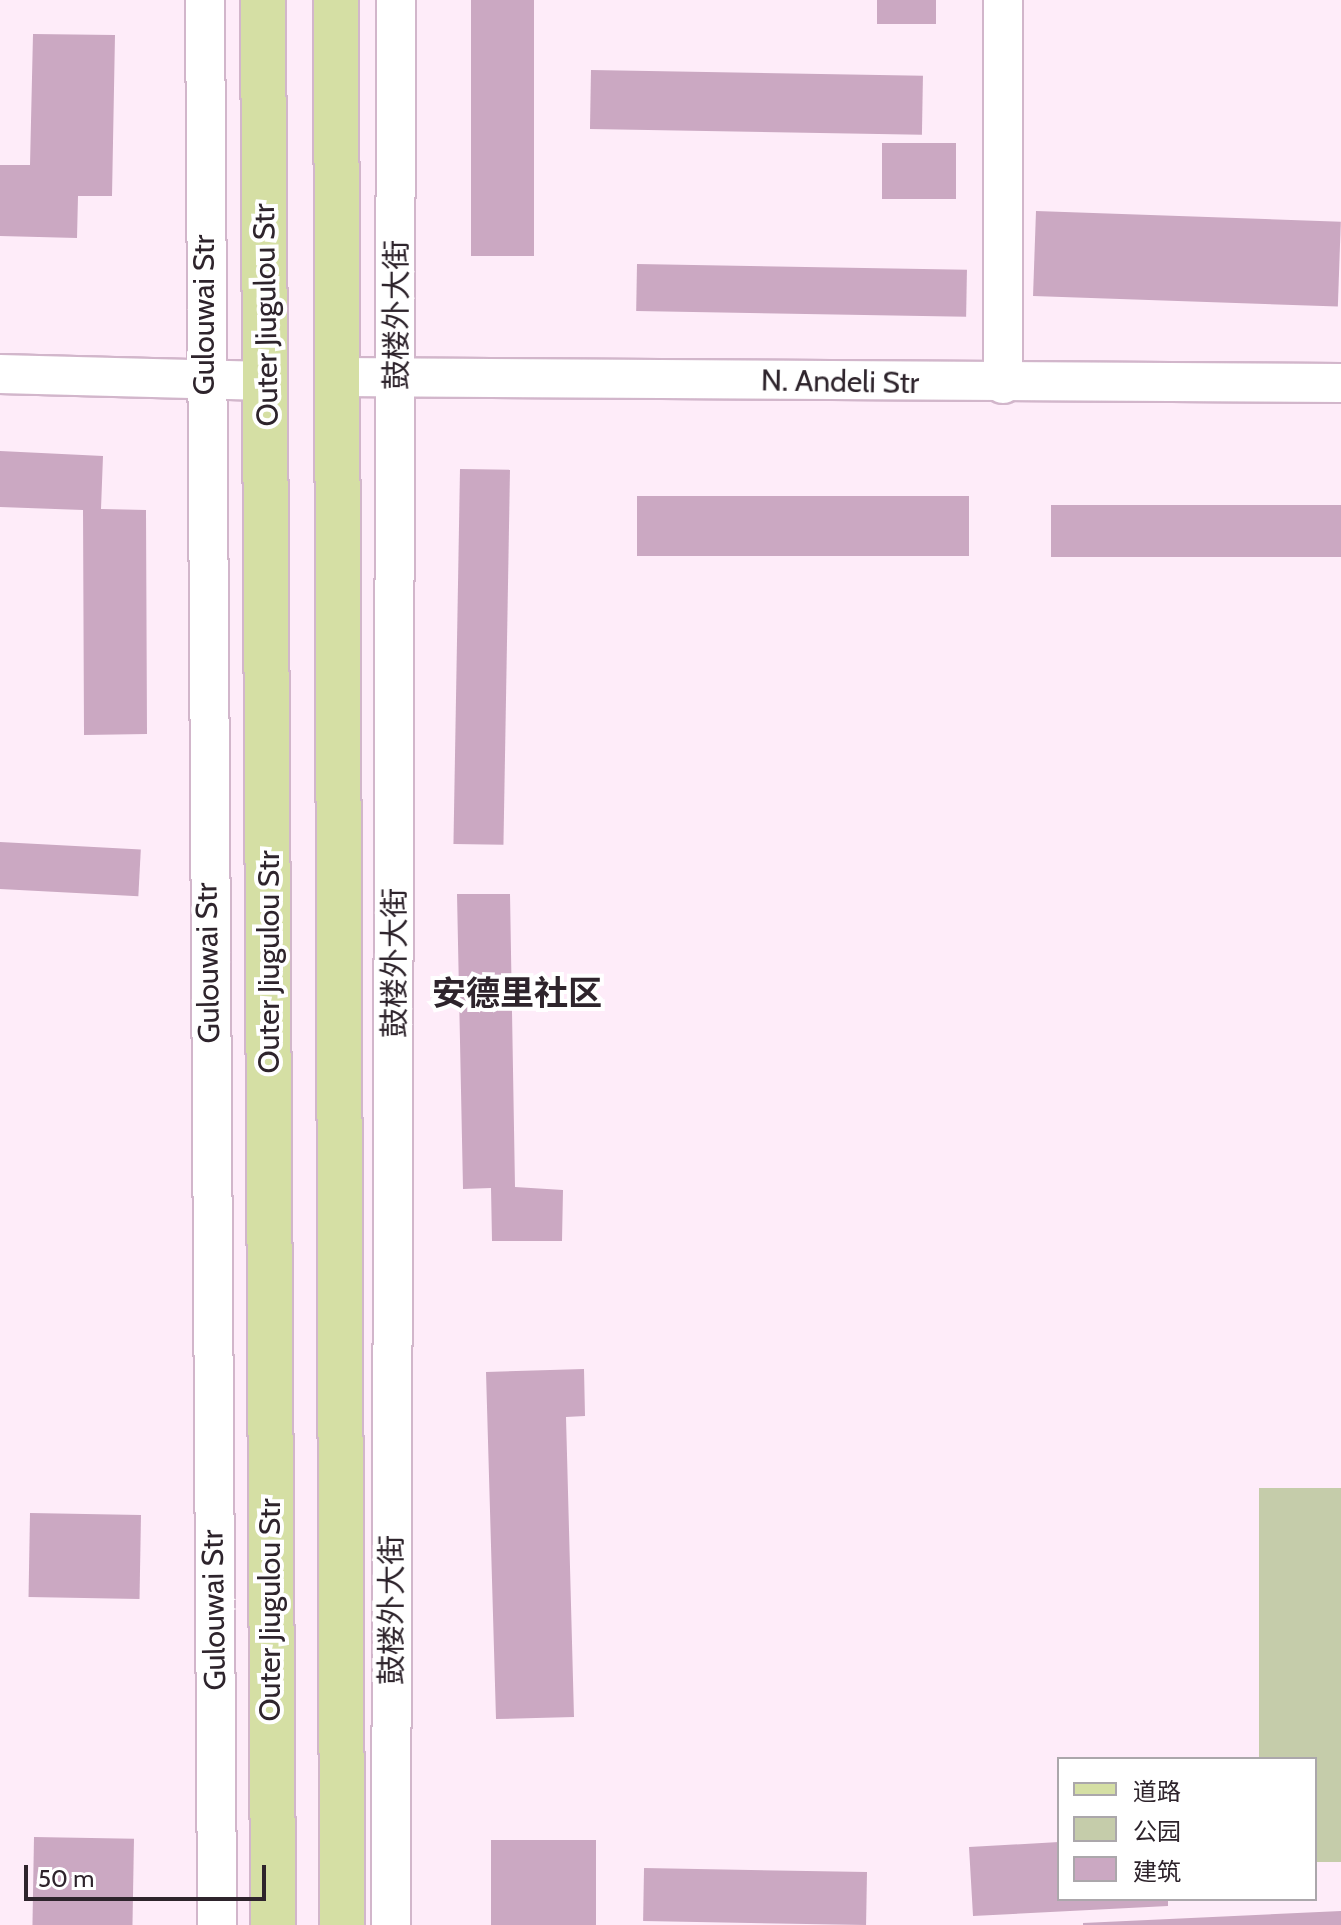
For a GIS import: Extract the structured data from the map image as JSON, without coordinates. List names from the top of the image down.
{
  "streets": {
    "main road": ["Outer Jiugulou Str", "鼓楼外大街"],
    "street": ["Gulouwai Str", "N. Andeli Str"]
  },
  "crossings": [
    ["鼓楼外大街", "N. Andeli Str"]
  ],
  "districts": ["安德里社区"],
  "legend": ["道路", "公园", "建筑"],
  "scale_bar": "50 m"
}
